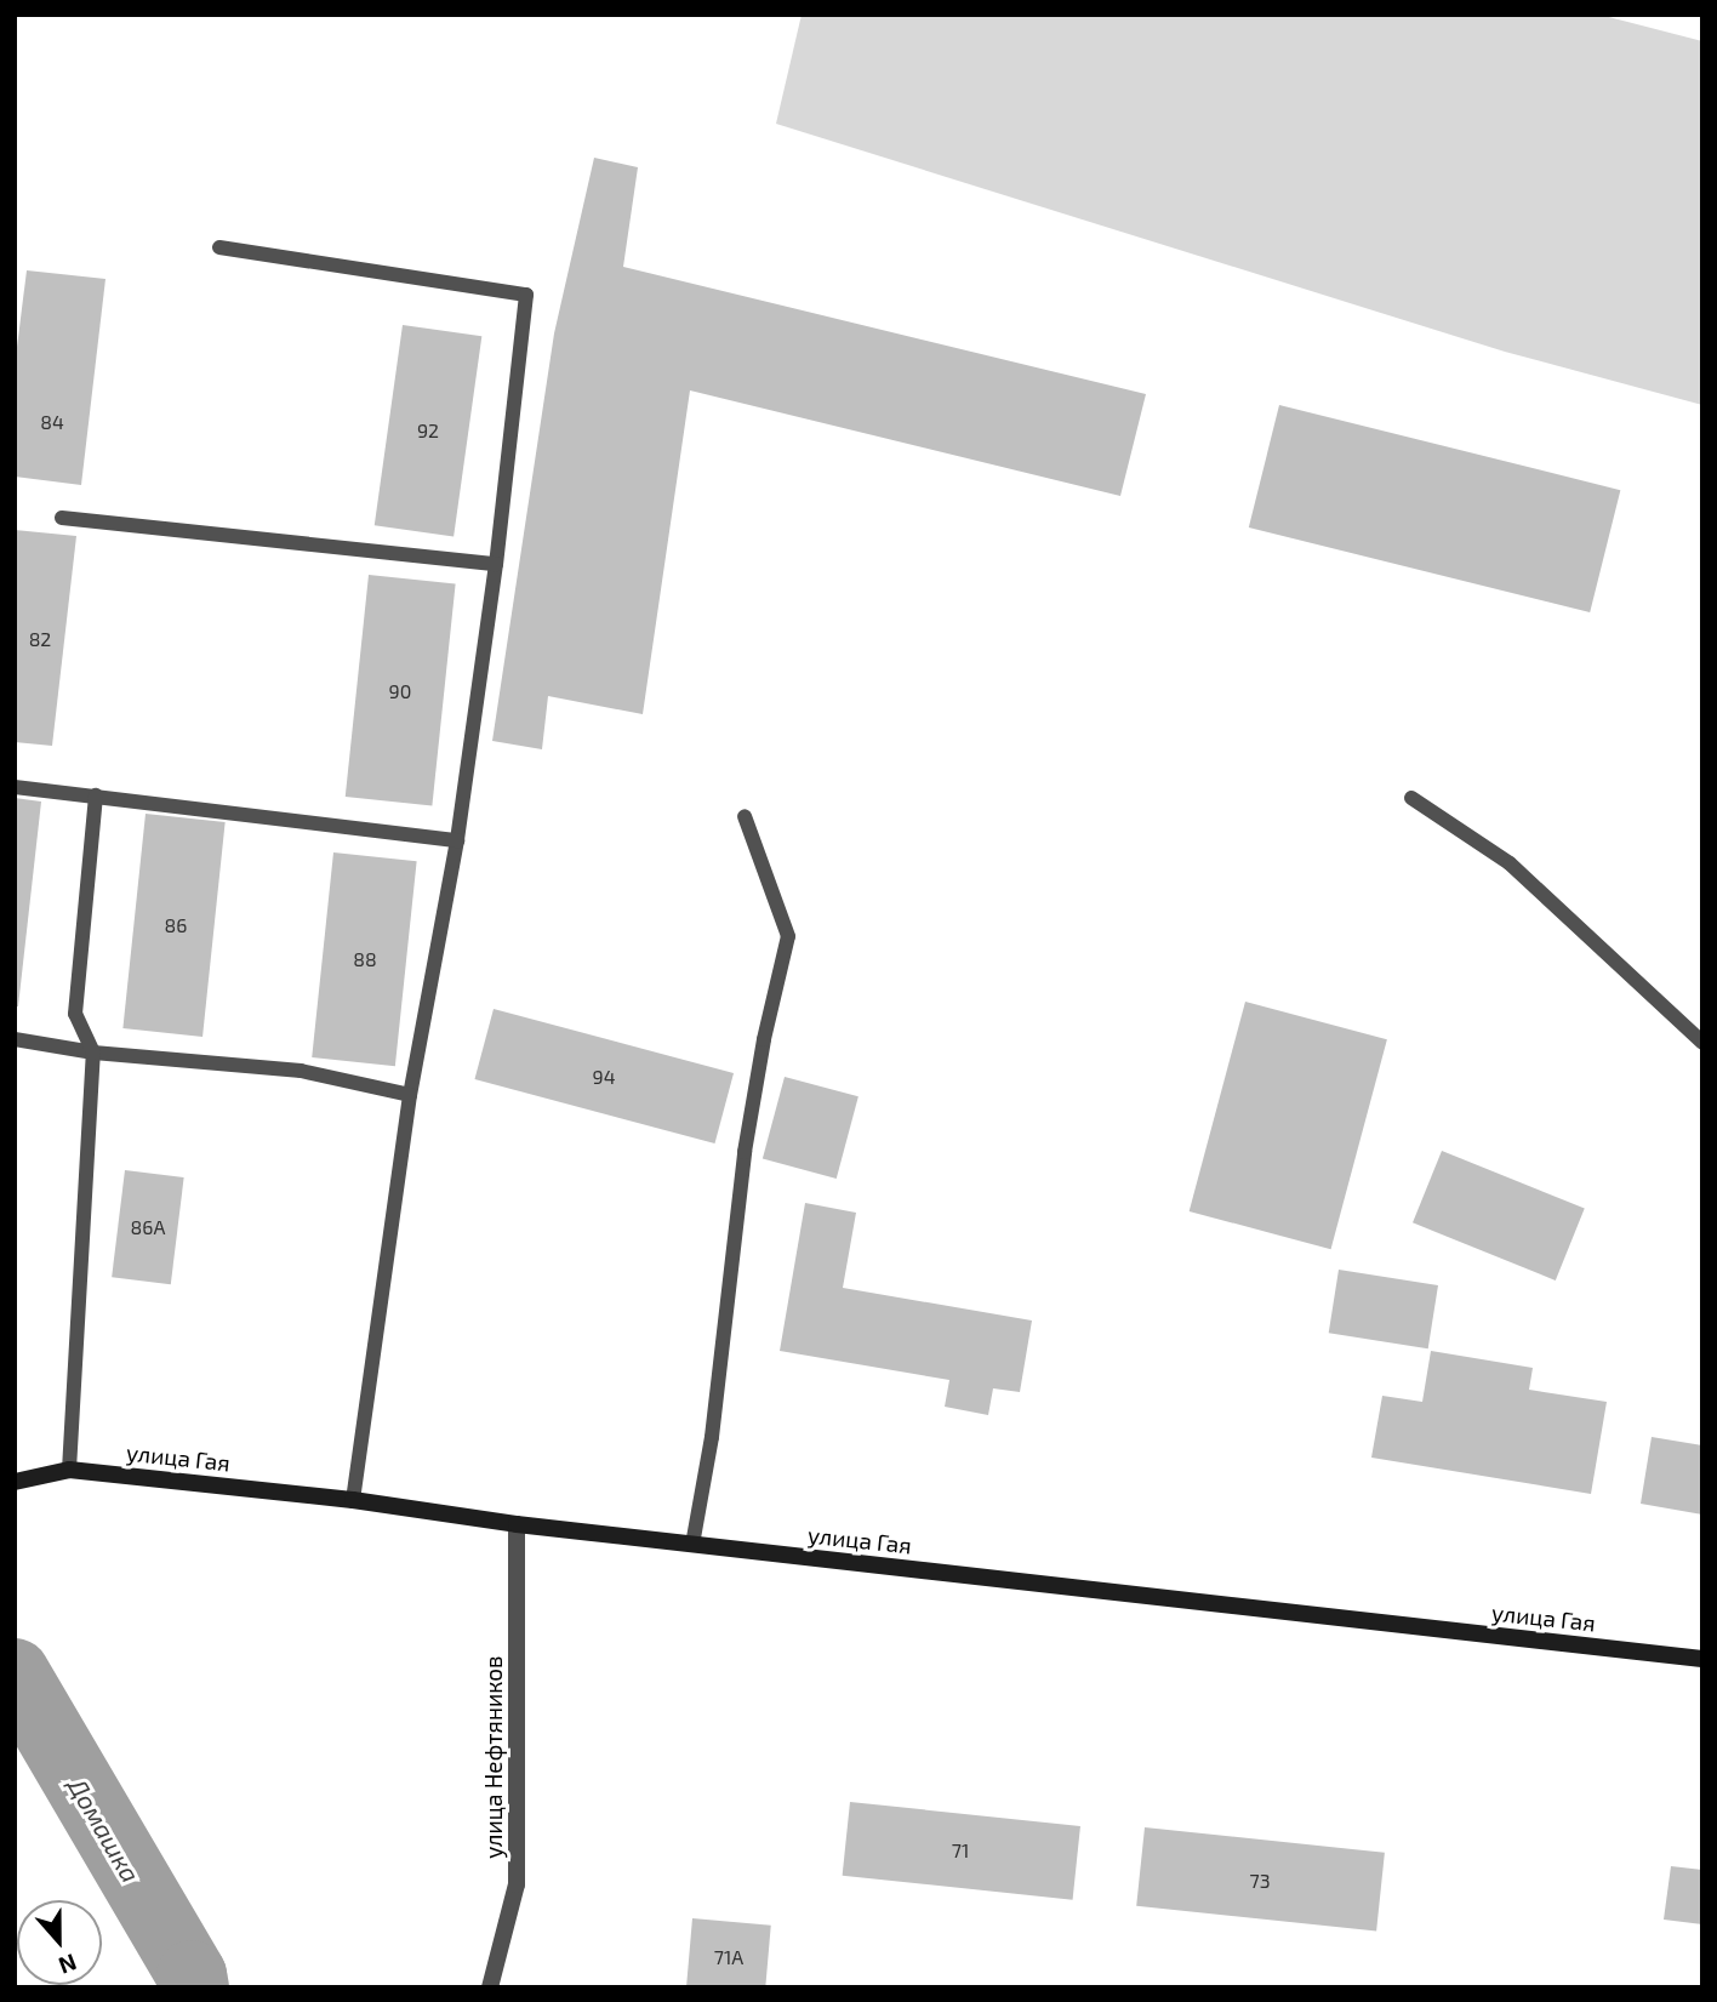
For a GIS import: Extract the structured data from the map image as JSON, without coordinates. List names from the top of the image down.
{
  "streets": {
    "main road": ["улица Гая"],
    "street": ["улица Нефтяников"]
  },
  "crossings": [
    ["улица Гая", "улица Нефтяников"]
  ],
  "water": ["Домашка"],
  "house_numbers": [
    "84",
    "92",
    "82",
    "90",
    "86",
    "88",
    "94",
    "86А",
    "71",
    "73",
    "71А"
  ],
  "north": "bottom"
}
